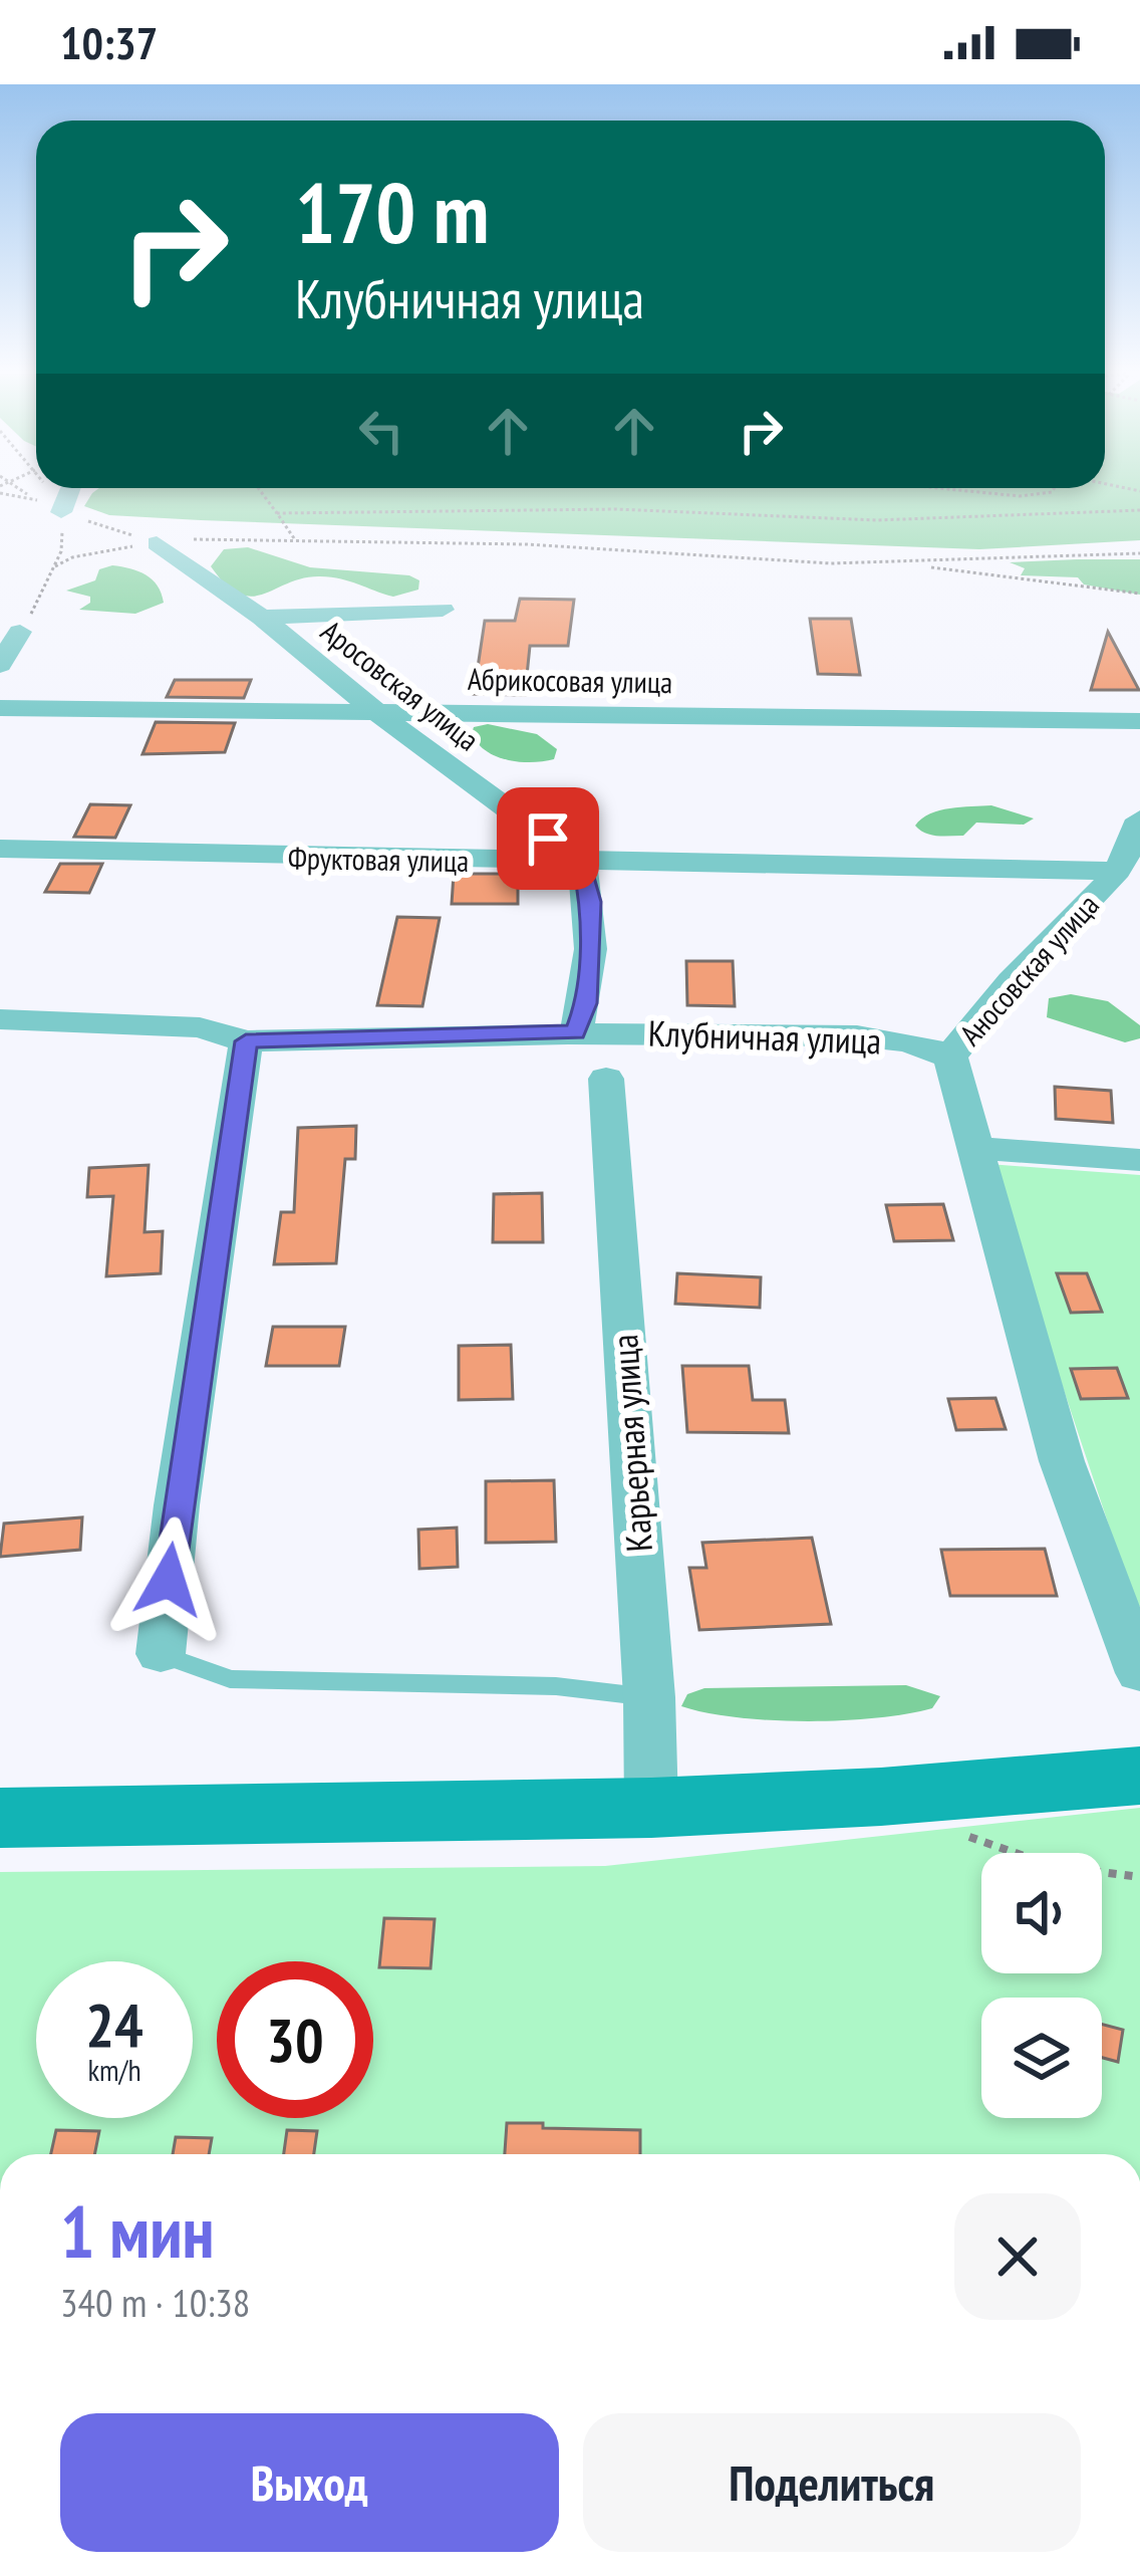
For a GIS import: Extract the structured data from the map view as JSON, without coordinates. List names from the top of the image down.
{
  "streets": {
    "street": [
      "Абрикосовая улица",
      "Аросовская улица",
      "Фруктовая улица",
      "Аносовская улица",
      "Клубничная улица",
      "Карьерная улица"
    ]
  },
  "crossings": [
    ["Абрикосовая улица", "Аросовская улица"],
    ["Аросовская улица", "Фруктовая улица"],
    ["Фруктовая улица", "Аносовская улица"],
    ["Аносовская улица", "Клубничная улица"]
  ],
  "page": {
    "status": "10:37",
    "turn": ["170 m", "Клубничная улица"],
    "speed": "24 km/h",
    "limit": "30",
    "heading": ["1 мин", "340 m · 10:38"],
    "buttons": ["Выход", "Поделиться"]
  }
}
